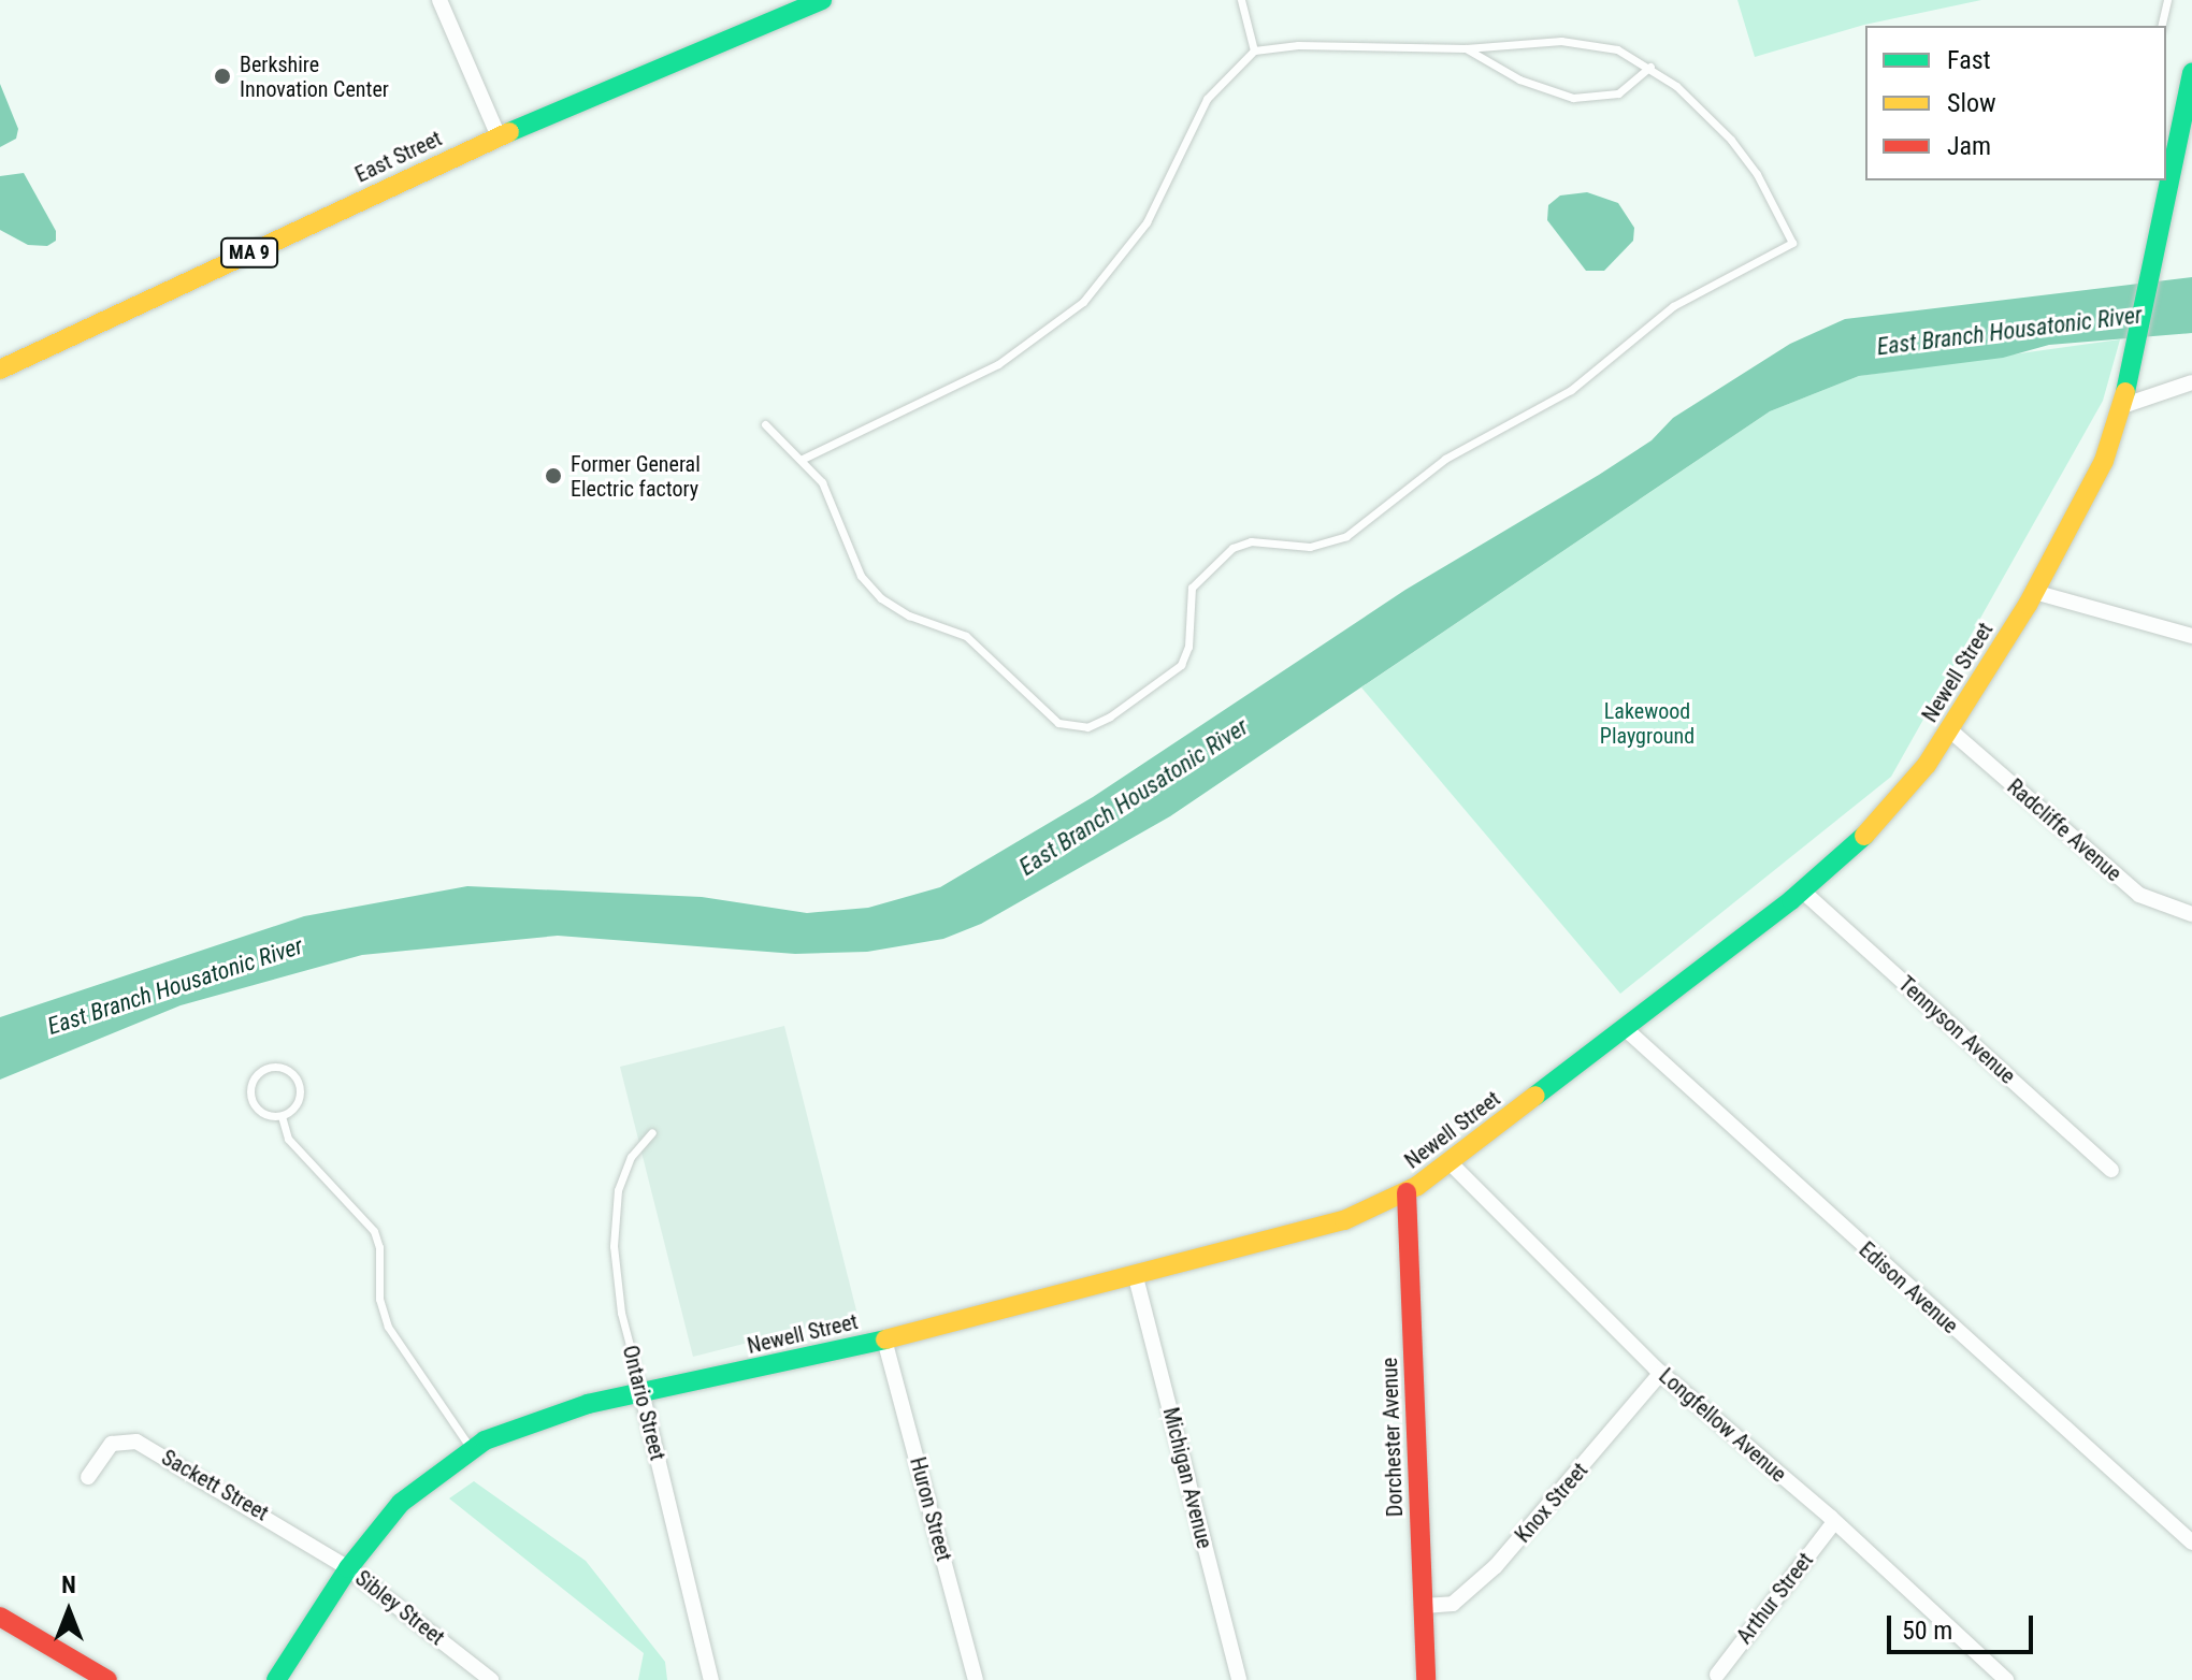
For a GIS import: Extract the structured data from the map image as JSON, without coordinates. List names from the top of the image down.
{
  "streets": {
    "main road": [
      "East Street",
      "MA 9",
      "Newell Street",
      "Dorchester Avenue"
    ],
    "street": [
      "Radcliffe Avenue",
      "Tennyson Avenue",
      "Edison Avenue",
      "Ontario Street",
      "Longfellow Avenue",
      "Michigan Avenue",
      "Sackett Street",
      "Knox Street",
      "Huron Street",
      "Arthur Street",
      "Sibley Street"
    ]
  },
  "crossings": [
    ["Newell Street", "Radcliffe Avenue"],
    ["Newell Street", "Tennyson Avenue"],
    ["Newell Street", "Edison Avenue"],
    ["Newell Street", "Ontario Street"],
    ["Newell Street", "Longfellow Avenue"],
    ["Newell Street", "Dorchester Avenue"],
    ["Newell Street", "Michigan Avenue"],
    ["Newell Street", "Sackett Street"],
    ["Newell Street", "Huron Street"],
    ["Newell Street", "Sibley Street"],
    ["Longfellow Avenue", "Knox Street"],
    ["Longfellow Avenue", "Arthur Street"],
    ["Dorchester Avenue", "Knox Street"],
    ["Sackett Street", "Sibley Street"]
  ],
  "water": ["East Branch Housatonic River"],
  "parks": ["Lakewood Playground"],
  "places": ["Berkshire Innovation Center", "Former General Electric factory"],
  "legend": ["Fast", "Slow", "Jam"],
  "scale_bar": "50 m",
  "north": "top"
}
